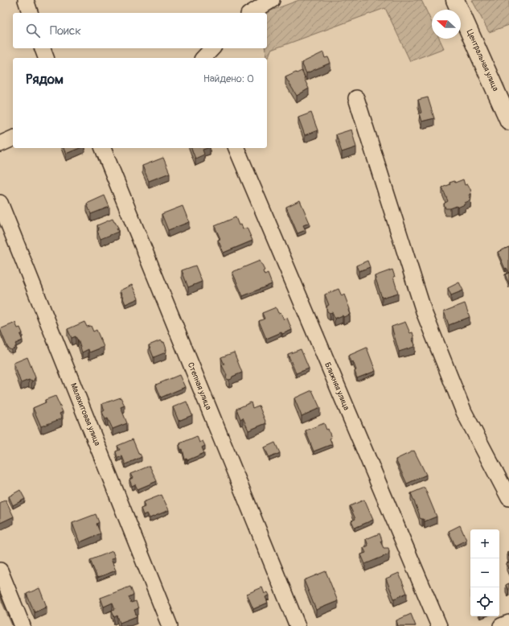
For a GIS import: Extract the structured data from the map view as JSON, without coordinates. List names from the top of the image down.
{
  "streets": {
    "main road": ["Центральная улица"],
    "street": ["Степная улица", "Ближняя улица", "Малахитовая улица"]
  },
  "north": "left",
  "page": {
    "search": "Поиск",
    "heading": ["Рядом", "Найдено: 0"],
    "map_buttons": ["+", "−"]
  }
}
